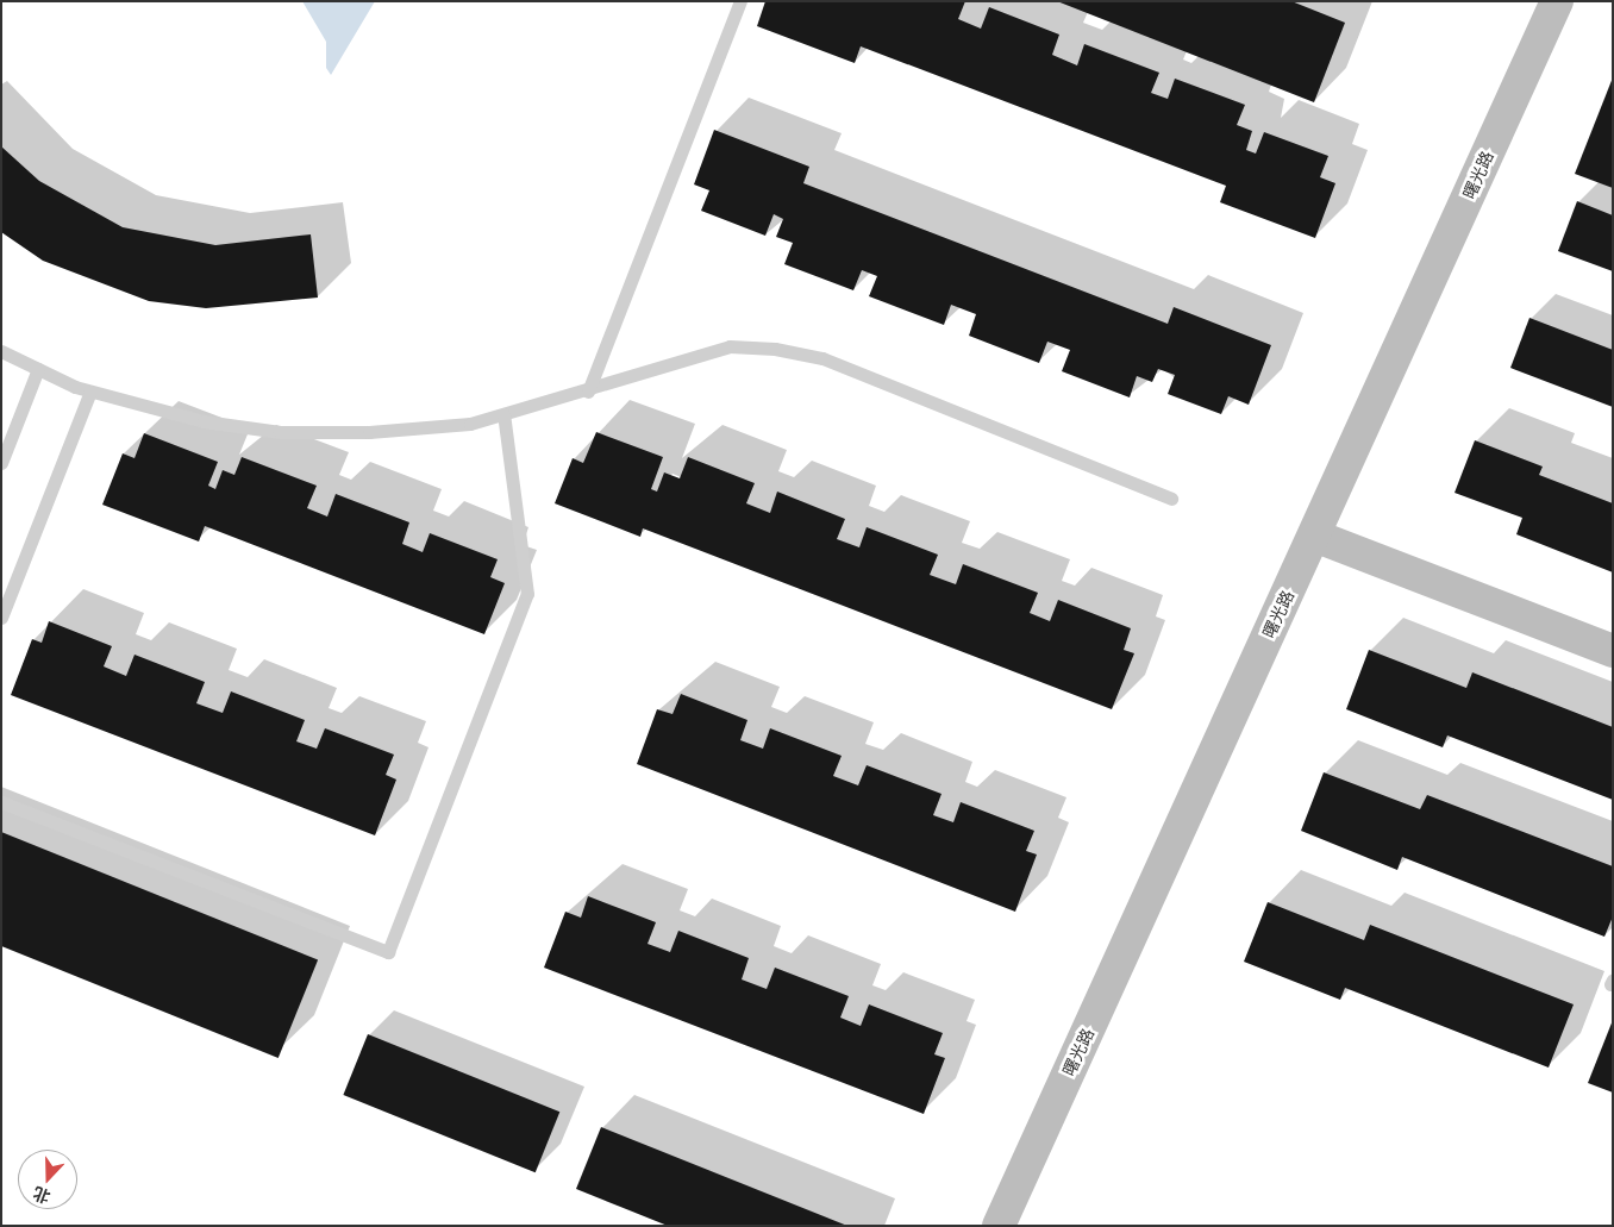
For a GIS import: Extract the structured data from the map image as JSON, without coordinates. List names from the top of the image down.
{
  "streets": {
    "street": ["曙光路"]
  },
  "north": "bottom"
}
